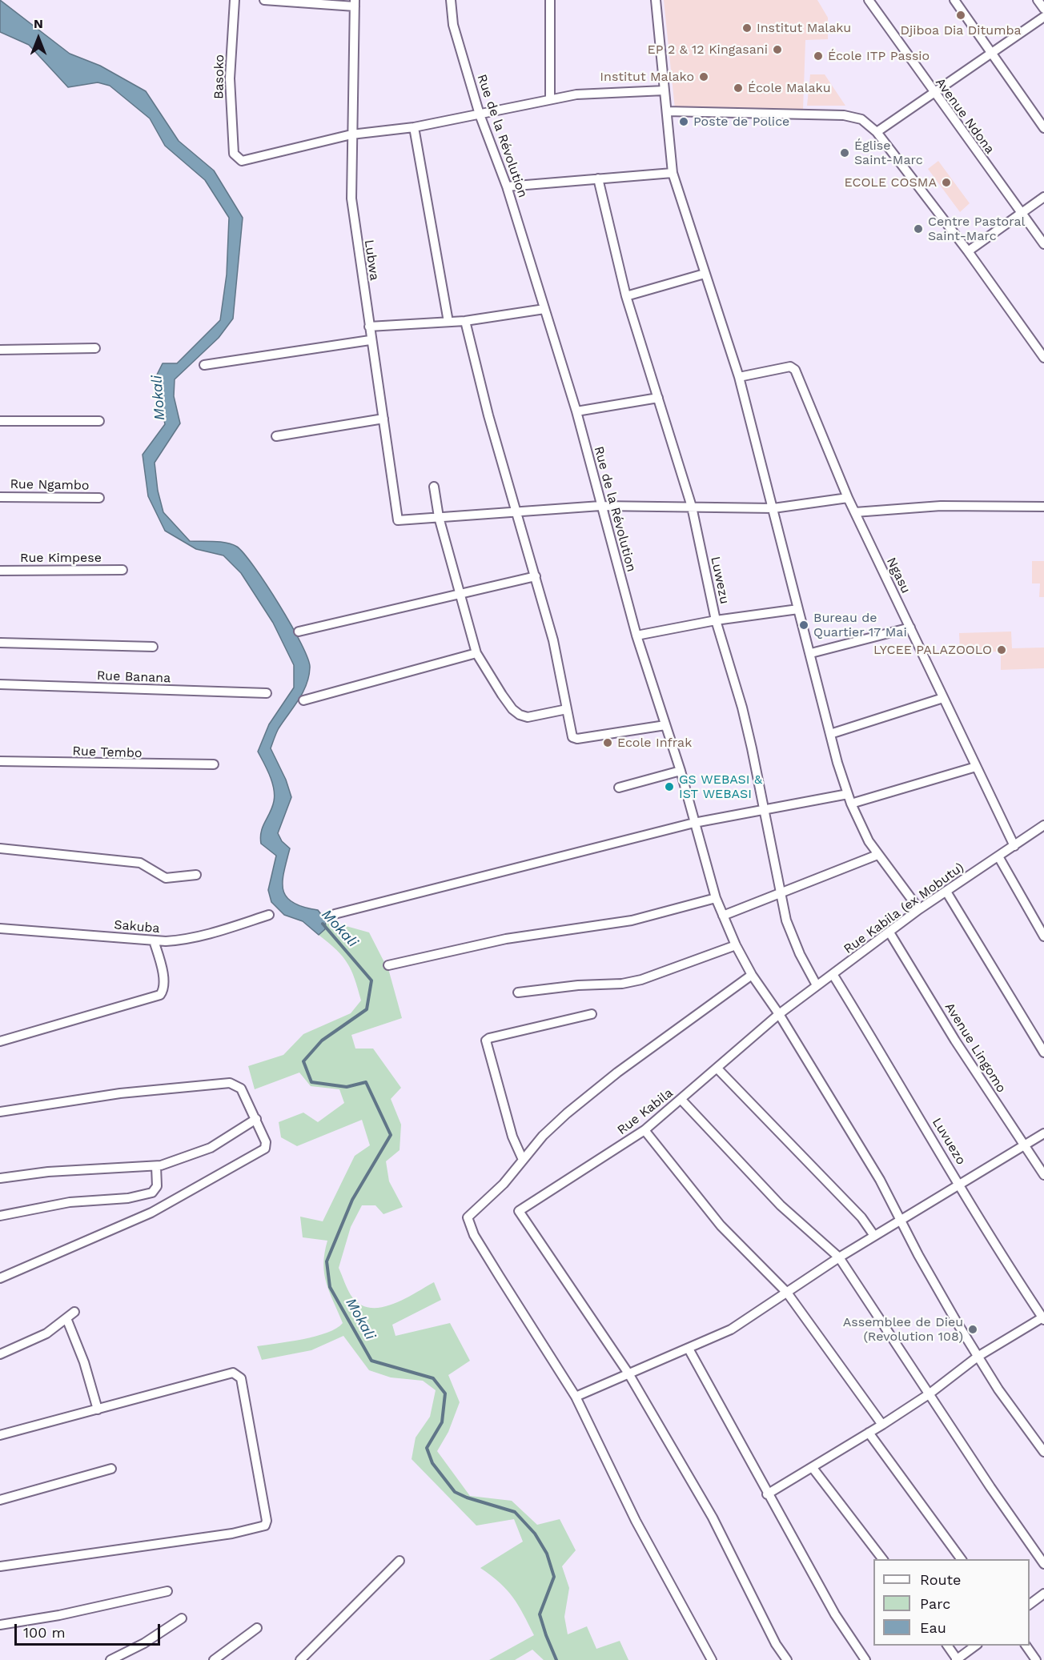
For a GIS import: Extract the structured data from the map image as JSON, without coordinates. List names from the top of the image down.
{
  "streets": {
    "street": [
      "Basoko",
      "Avenue Ndona",
      "Rue de la Révolution",
      "Lubwa",
      "Rue Ngambo",
      "Rue Kimpese",
      "Ngasu",
      "Luwezu",
      "Rue Banana",
      "Rue Tembo",
      "Rue Kabila (ex Mobutu)",
      "Sakuba",
      "Avenue Lingomo",
      "Rue Kabila",
      "Luvuezo"
    ]
  },
  "crossings": [
    ["Basoko", "Lubwa"],
    ["Rue de la Révolution", "Rue Kabila (ex Mobutu)"],
    ["Rue de la Révolution", "Rue Kabila"],
    ["Ngasu", "Rue Kabila (ex Mobutu)"],
    ["Luwezu", "Rue Kabila (ex Mobutu)"],
    ["Rue Kabila (ex Mobutu)", "Avenue Lingomo"],
    ["Rue Kabila (ex Mobutu)", "Rue Kabila"],
    ["Rue Kabila (ex Mobutu)", "Luvuezo"]
  ],
  "water": ["Mokali"],
  "places": [
    "Djiboa Dia Ditumba",
    "Institut Malaku",
    "EP 2 & 12 Kingasani",
    "École ITP Passio",
    "Institut Malako",
    "École Malaku",
    "Poste de Police",
    "Église Saint-Marc",
    "ECOLE COSMA",
    "Centre Pastoral Saint-Marc",
    "Bureau de Quartier 17 Mai",
    "LYCEE PALAZOOLO",
    "Ecole Infrak",
    "GS WEBASI & IST WEBASI",
    "Assemblee de Dieu (Revolution 108)"
  ],
  "legend": ["Route", "Parc", "Eau"],
  "scale_bar": "100 m",
  "north": "top"
}
